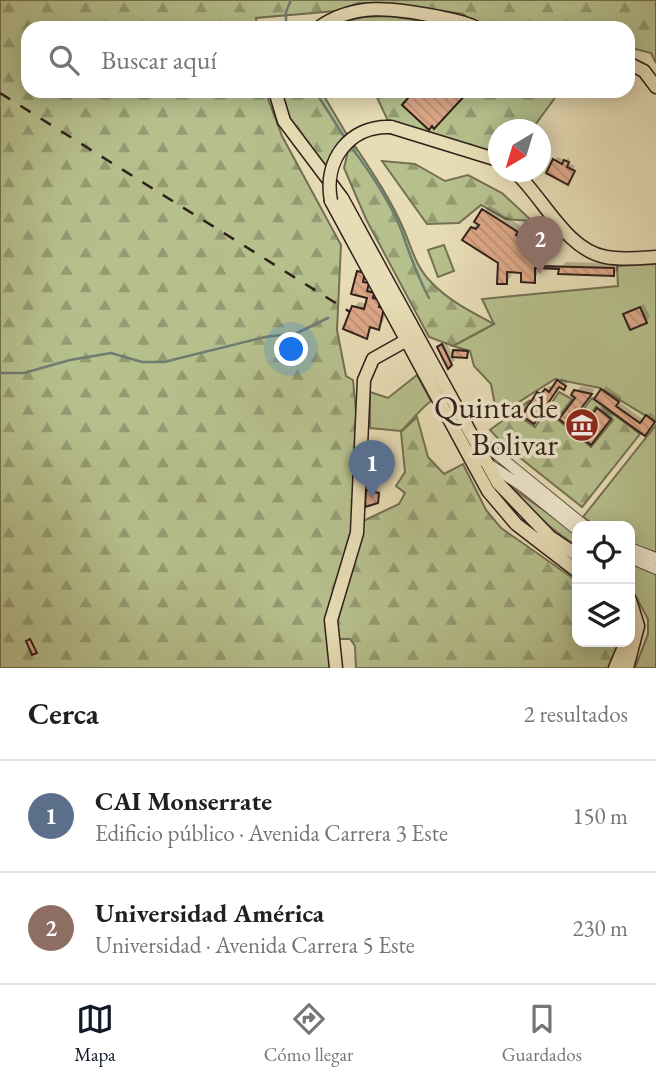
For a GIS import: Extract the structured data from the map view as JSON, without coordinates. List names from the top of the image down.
{
  "places": {
    "museum": ["Quinta de Bolivar"]
  },
  "north": "bottom left",
  "page": {
    "search": "Buscar aquí",
    "pins": ["2", "1"],
    "heading": ["Cerca", "2 resultados"],
    "list": [
      {
        "mark": "1",
        "name": "CAI Monserrate",
        "note": "Edificio público · Avenida Carrera 3 Este",
        "value": "150 m"
      },
      {
        "mark": "2",
        "name": "Universidad América",
        "note": "Universidad · Avenida Carrera 5 Este",
        "value": "230 m"
      }
    ],
    "nav": ["Mapa", "Cómo llegar", "Guardados"]
  }
}
